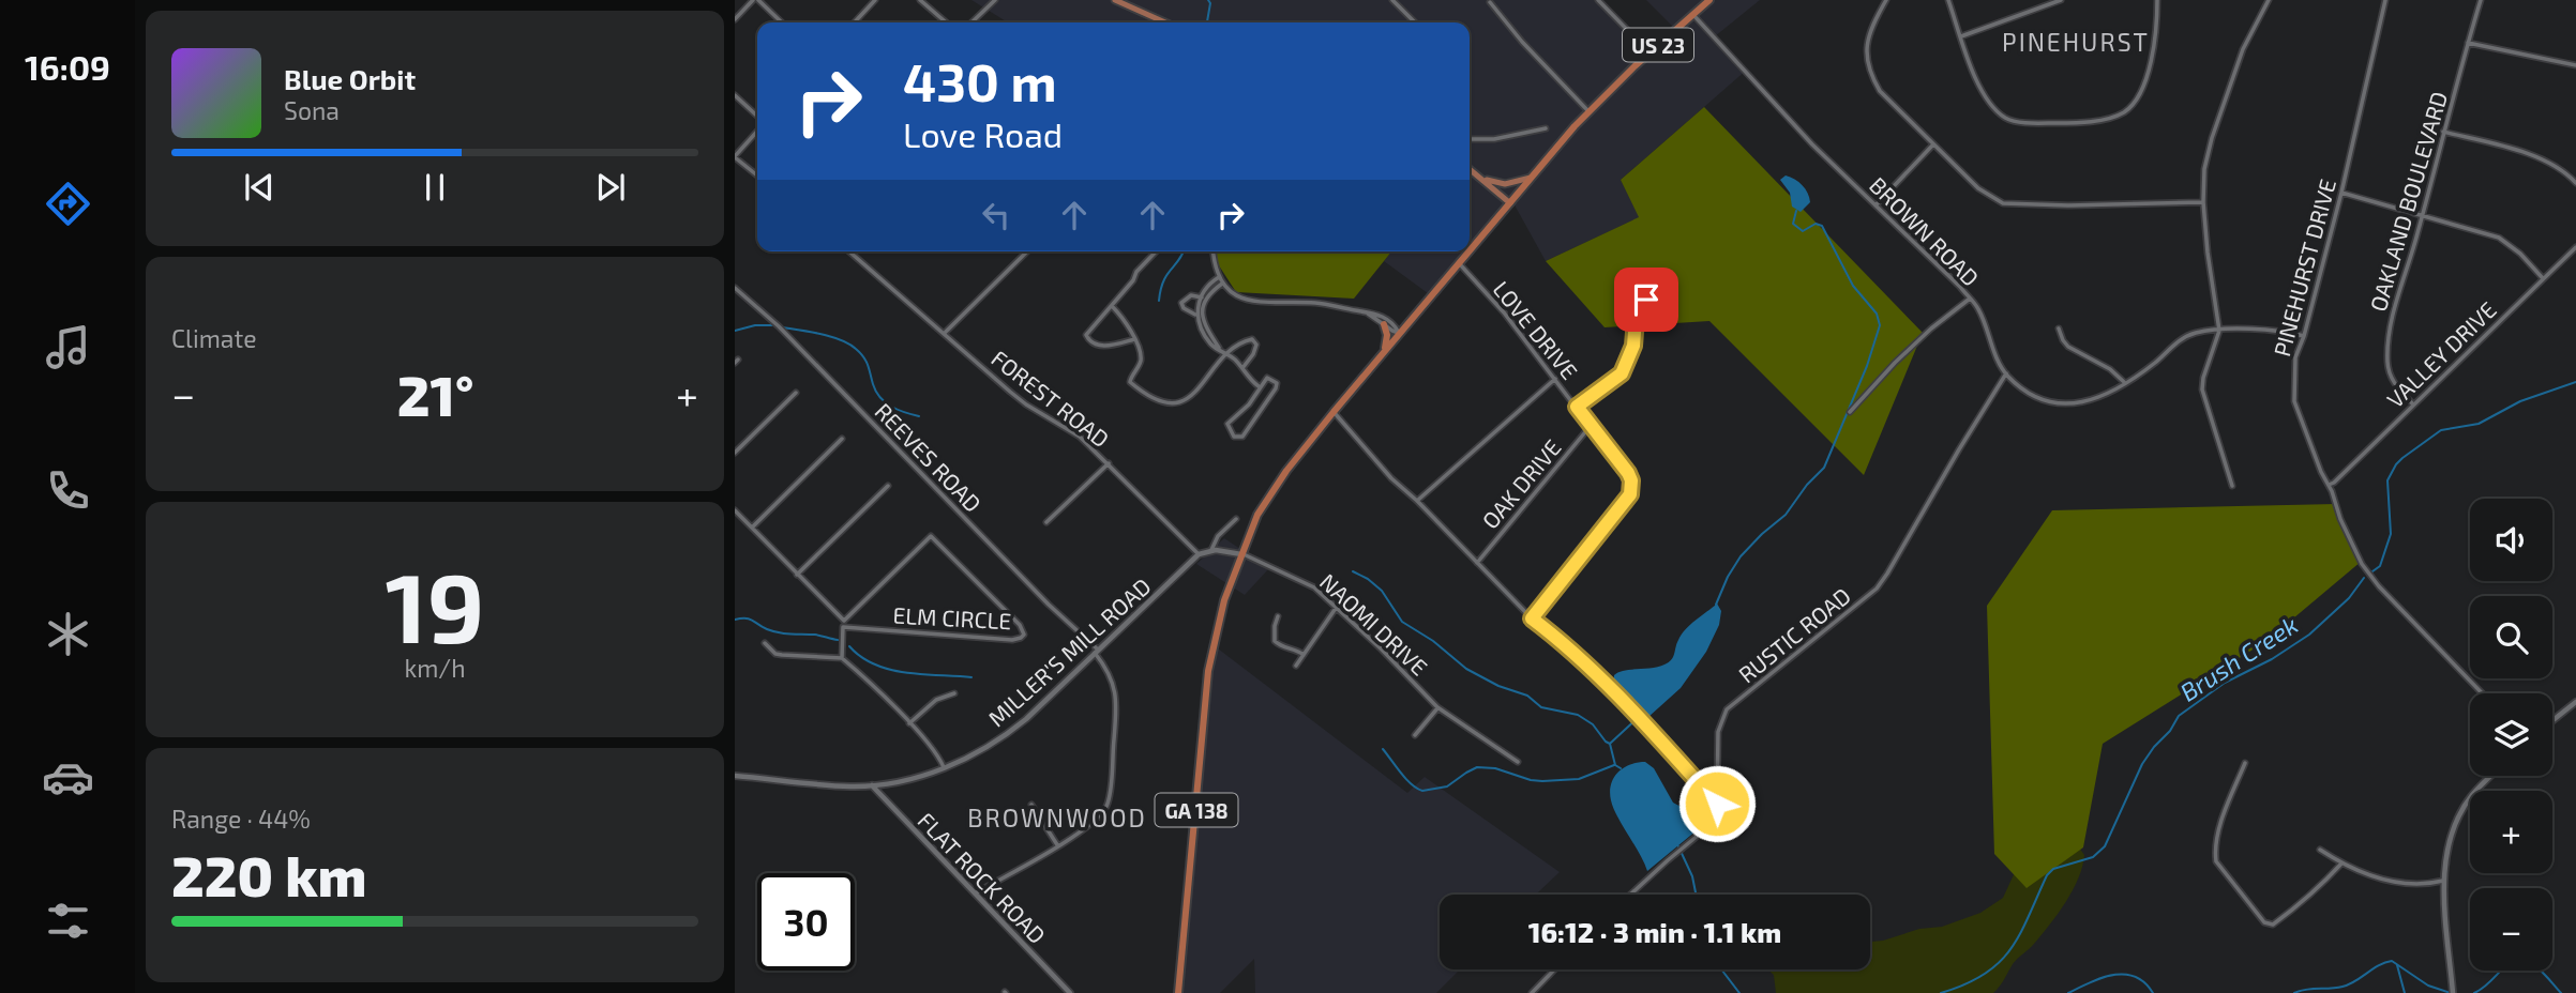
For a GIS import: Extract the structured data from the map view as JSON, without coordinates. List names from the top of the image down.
{
  "streets": {
    "highway": ["US 23", "GA 138"],
    "street": [
      "OAKLAND BOULEVARD",
      "BROWN ROAD",
      "PINEHURST DRIVE",
      "LOVE DRIVE",
      "VALLEY DRIVE",
      "FOREST ROAD",
      "REEVES ROAD",
      "OAK DRIVE",
      "ELM CIRCLE",
      "NAOMI DRIVE",
      "RUSTIC ROAD",
      "MILLER'S MILL ROAD",
      "FLAT ROCK ROAD"
    ]
  },
  "crossings": [
    ["US 23", "BROWN ROAD"],
    ["US 23", "GA 138"],
    ["OAKLAND BOULEVARD", "VALLEY DRIVE"],
    ["BROWN ROAD", "PINEHURST DRIVE"],
    ["BROWN ROAD", "RUSTIC ROAD"],
    ["PINEHURST DRIVE", "VALLEY DRIVE"],
    ["LOVE DRIVE", "OAK DRIVE"],
    ["LOVE DRIVE", "GA 138"],
    ["FOREST ROAD", "MILLER'S MILL ROAD"],
    ["REEVES ROAD", "MILLER'S MILL ROAD"],
    ["REEVES ROAD", "FLAT ROCK ROAD"],
    ["NAOMI DRIVE", "MILLER'S MILL ROAD"],
    ["NAOMI DRIVE", "GA 138"],
    ["MILLER'S MILL ROAD", "GA 138"],
    ["MILLER'S MILL ROAD", "FLAT ROCK ROAD"]
  ],
  "districts": ["PINEHURST", "BROWNWOOD"],
  "water": ["Brush Creek"],
  "page": {
    "tabs": "16:09",
    "turn": ["430 m", "Love Road"],
    "song": ["Blue Orbit", "Sona"],
    "tile": [
      "Climate",
      ["19", "km/h"],
      ["Range · 44%", "220 km"]
    ],
    "heat": ["−", "21°", "+"],
    "map_buttons": ["+", "−"],
    "limit": "30",
    "trip": "16:12 · 3 min · 1.1 km"
  }
}
